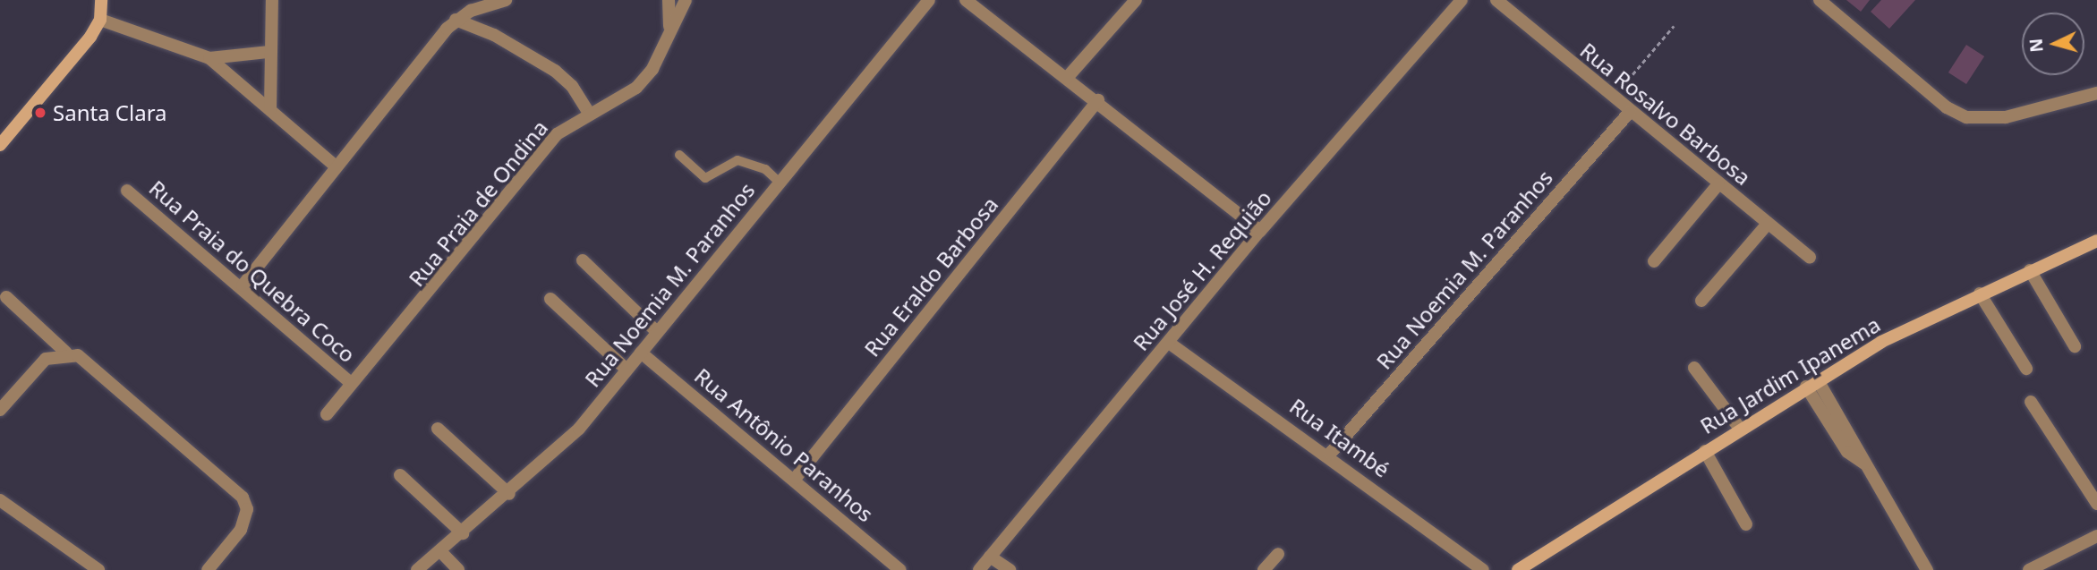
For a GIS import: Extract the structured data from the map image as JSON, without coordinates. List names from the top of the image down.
{
  "streets": {
    "street": [
      "Rua Rosalvo Barbosa",
      "Rua Praia de Ondina",
      "Rua Noemia M. Paranhos",
      "Rua José H. Requião",
      "Rua Praia do Quebra Coco",
      "Rua Eraldo Barbosa",
      "Rua Jardim Ipanema",
      "Rua Itambé",
      "Rua Antônio Paranhos"
    ]
  },
  "crossings": [
    ["Rua Rosalvo Barbosa", "Rua Noemia M. Paranhos"],
    ["Rua Praia de Ondina", "Rua Praia do Quebra Coco"],
    ["Rua Noemia M. Paranhos", "Rua Itambé"],
    ["Rua Noemia M. Paranhos", "Rua Antônio Paranhos"],
    ["Rua José H. Requião", "Rua Itambé"],
    ["Rua Eraldo Barbosa", "Rua Antônio Paranhos"]
  ],
  "places": ["Santa Clara"],
  "north": "left"
}
